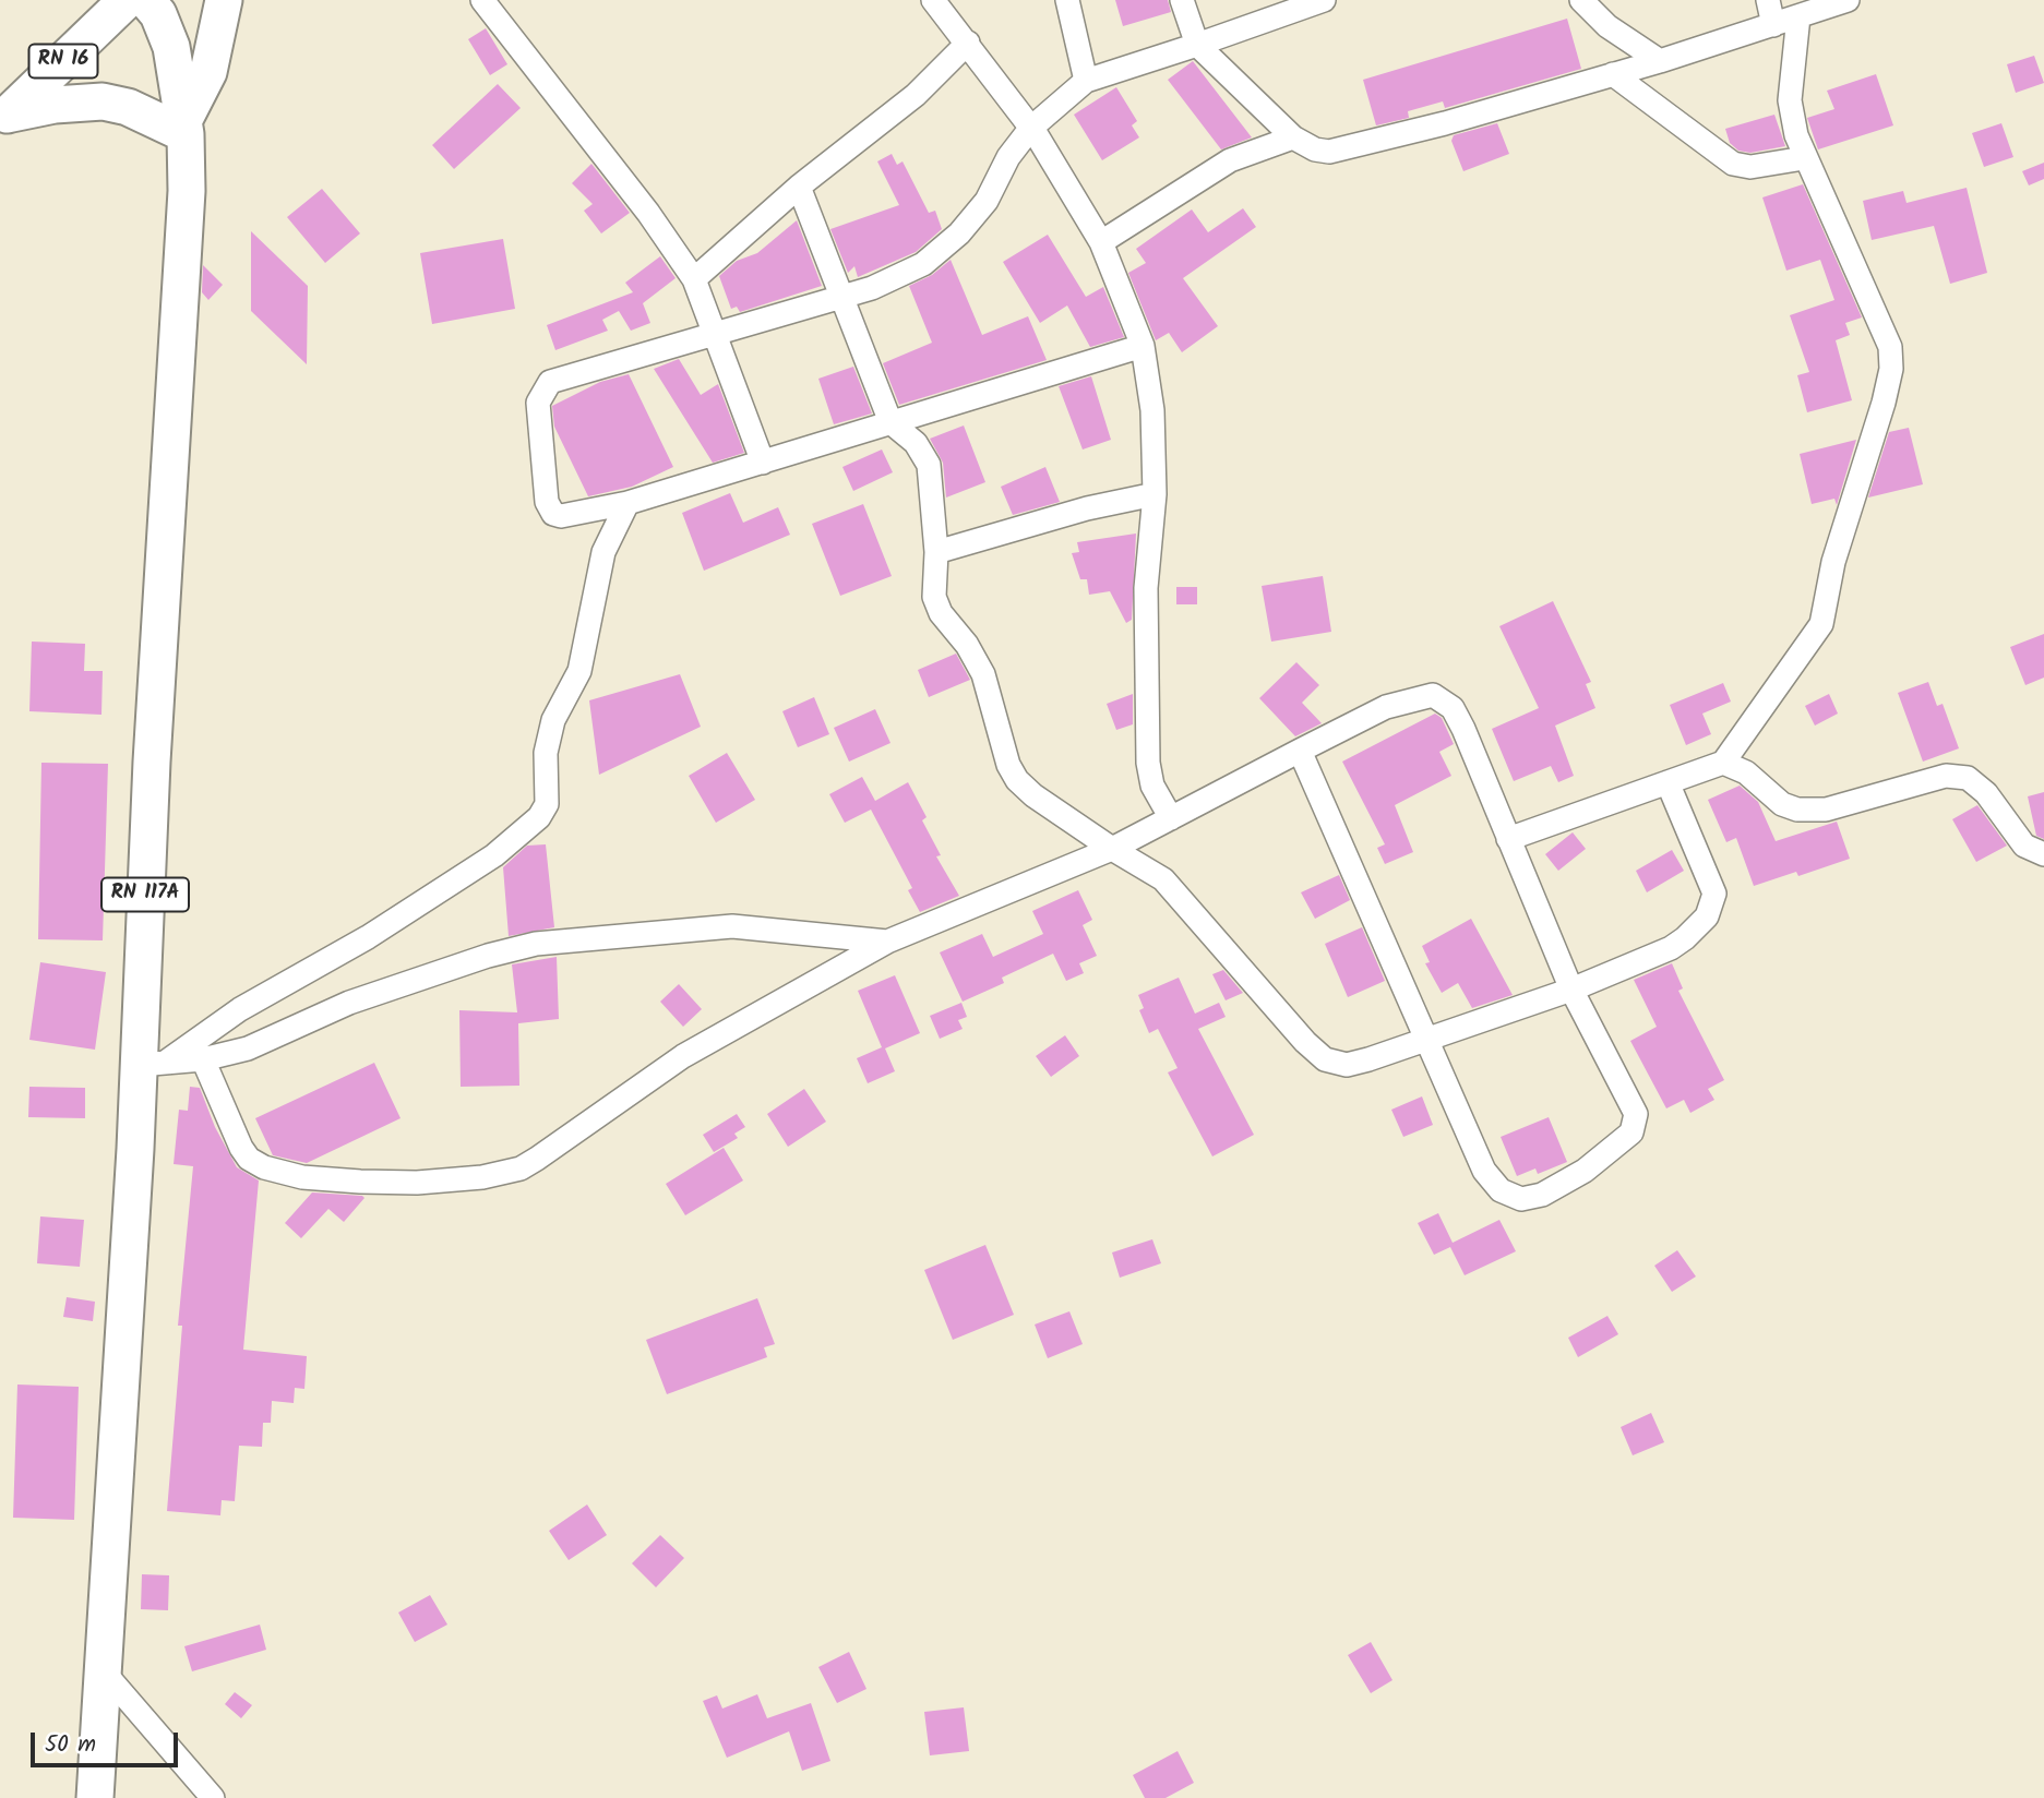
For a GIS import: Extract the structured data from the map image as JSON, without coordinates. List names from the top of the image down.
{
  "streets": {
    "main road": ["RN 16", "RN 117A"]
  },
  "scale_bar": "50 m"
}
